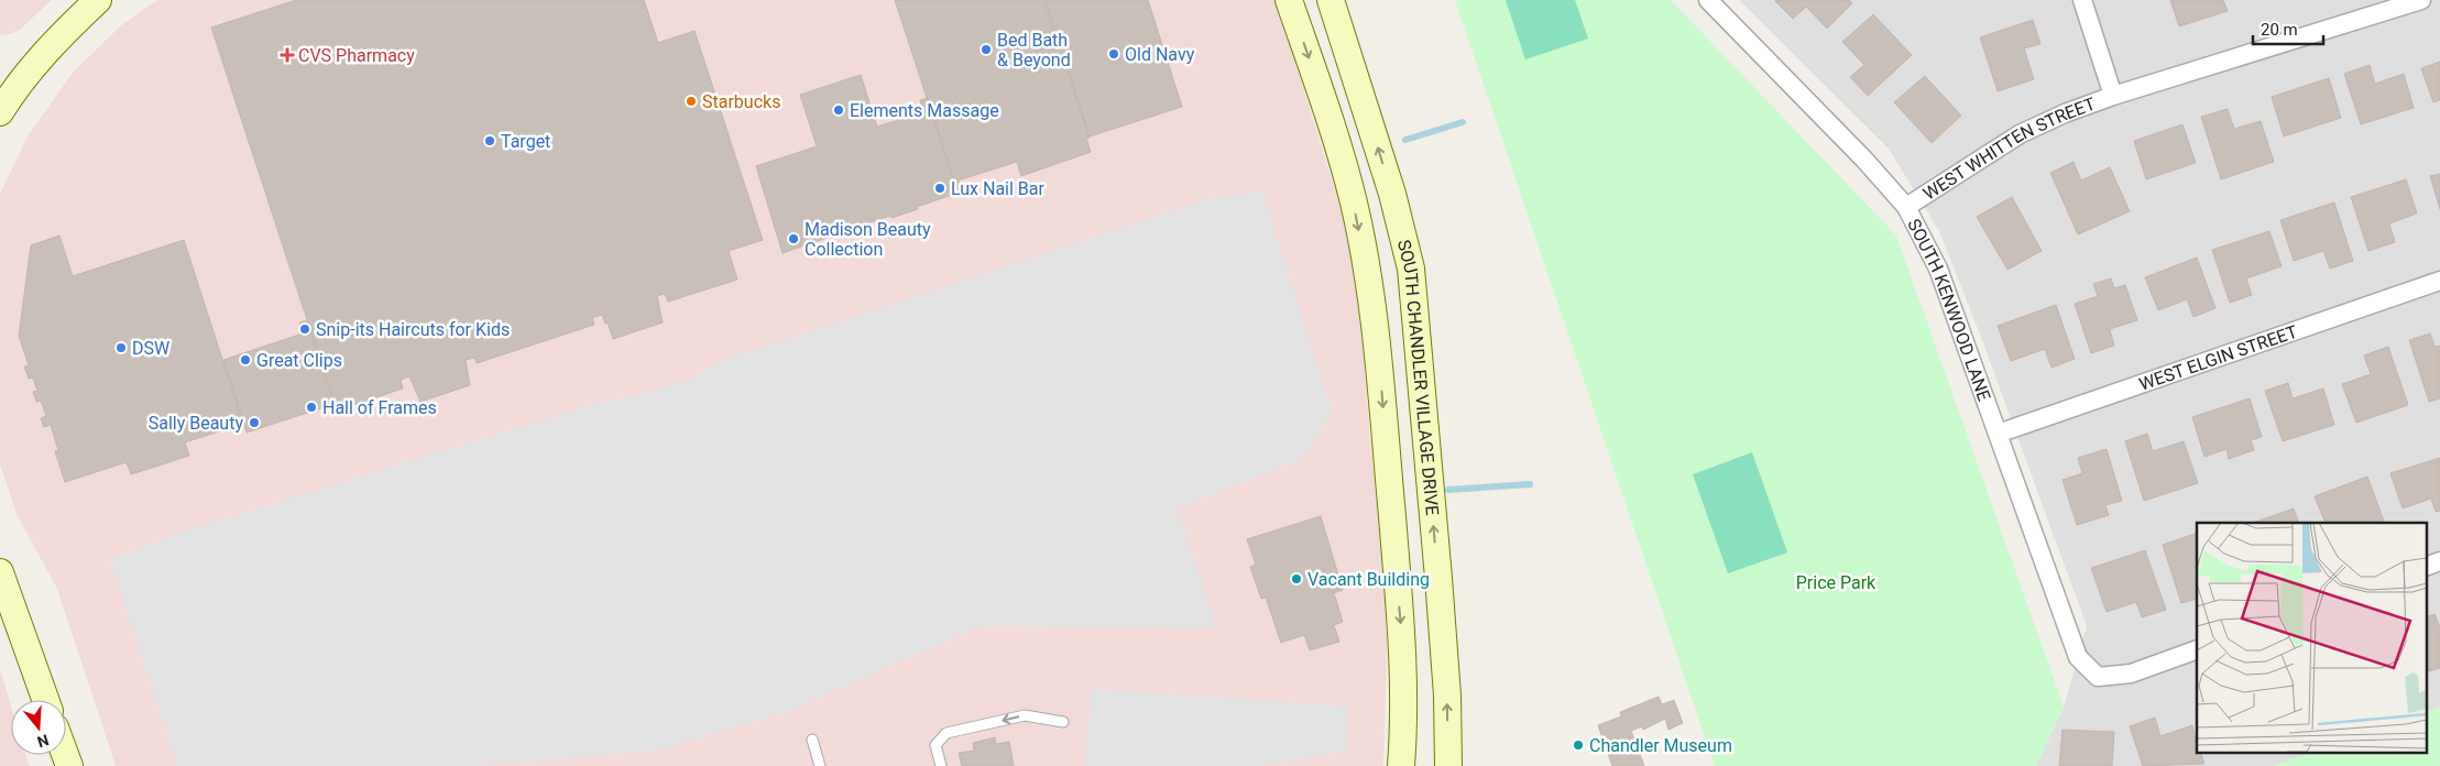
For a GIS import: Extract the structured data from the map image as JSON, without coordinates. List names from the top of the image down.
{
  "streets": {
    "street": [
      "WEST WHITTEN STREET",
      "SOUTH KENWOOD LANE",
      "WEST ELGIN STREET",
      "SOUTH CHANDLER VILLAGE DRIVE"
    ]
  },
  "crossings": [
    ["WEST WHITTEN STREET", "SOUTH KENWOOD LANE"],
    ["SOUTH KENWOOD LANE", "WEST ELGIN STREET"]
  ],
  "parks": ["Price Park"],
  "places": {
    "other": [
      "Bed Bath & Beyond",
      "Old Navy",
      "Starbucks",
      "Elements Massage",
      "Target",
      "Lux Nail Bar",
      "Madison Beauty Collection",
      "Snip-its Haircuts for Kids",
      "DSW",
      "Great Clips",
      "Hall of Frames",
      "Sally Beauty",
      "Vacant Building",
      "Chandler Museum"
    ],
    "health": ["CVS Pharmacy"]
  },
  "scale_bar": "20 m",
  "north": "bottom"
}
